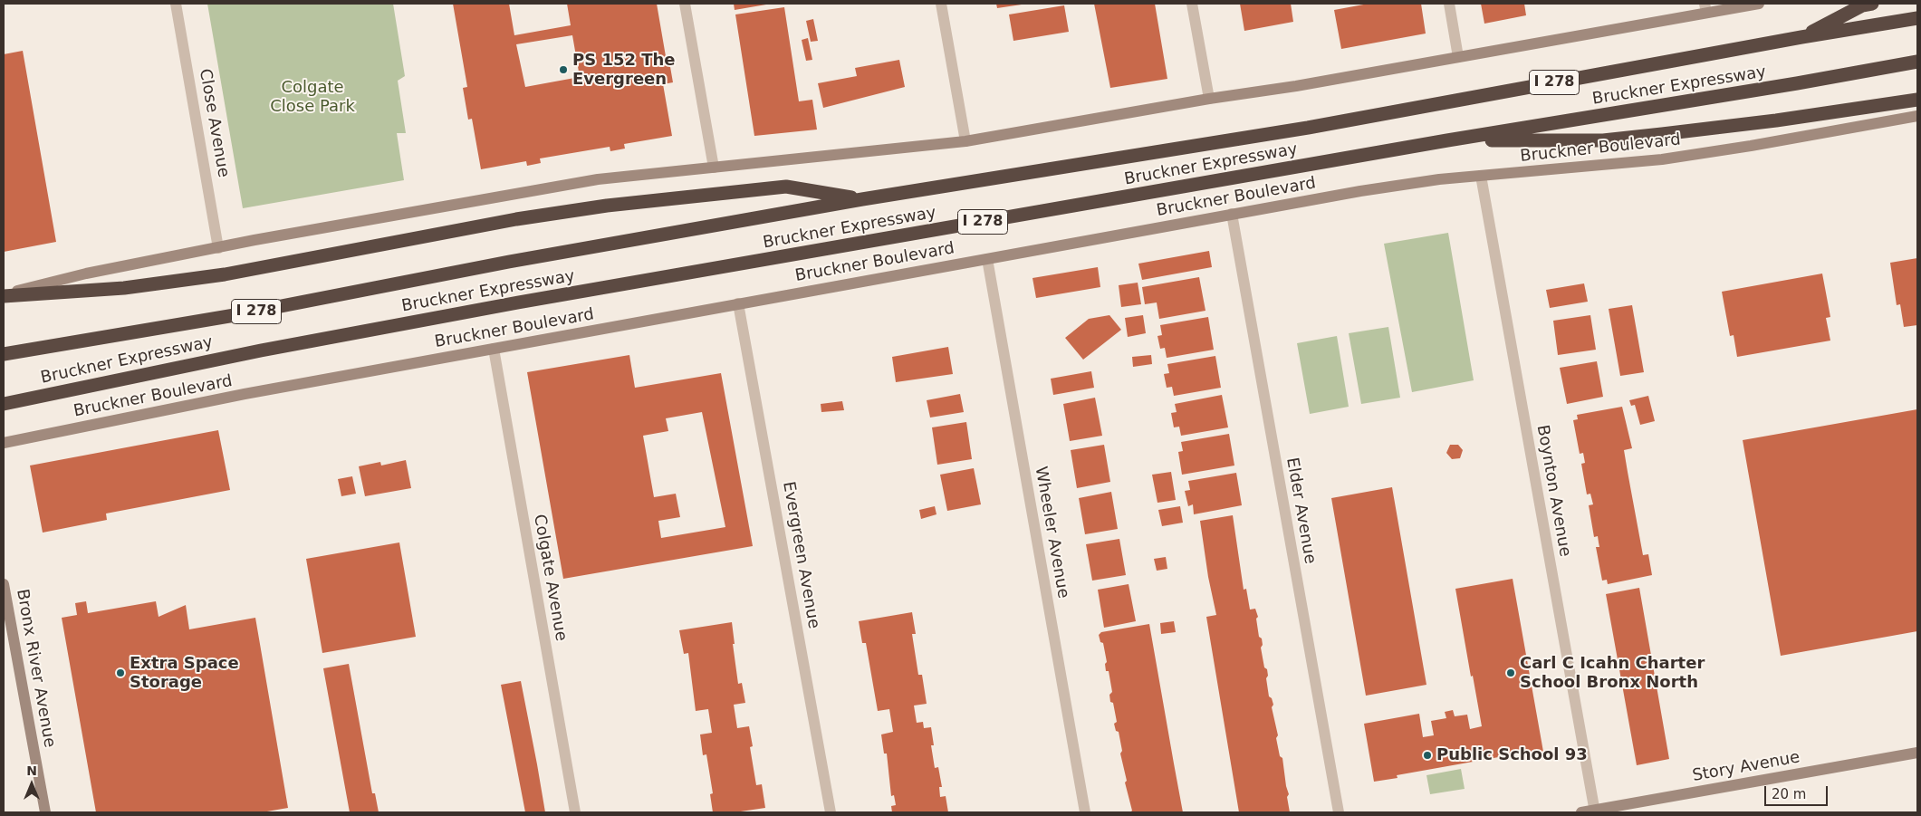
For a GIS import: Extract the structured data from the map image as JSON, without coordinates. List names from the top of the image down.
{
  "streets": {
    "highway": ["I 278", "Bruckner Expressway"],
    "main road": ["Bruckner Boulevard", "Bronx River Avenue", "Story Avenue"],
    "street": [
      "Close Avenue",
      "Boynton Avenue",
      "Elder Avenue",
      "Wheeler Avenue",
      "Evergreen Avenue",
      "Colgate Avenue"
    ]
  },
  "crossings": [
    ["Bruckner Boulevard", "Boynton Avenue"],
    ["Bruckner Boulevard", "Elder Avenue"],
    ["Bruckner Boulevard", "Wheeler Avenue"],
    ["Bruckner Boulevard", "Evergreen Avenue"],
    ["Bruckner Boulevard", "Colgate Avenue"],
    ["Boynton Avenue", "Story Avenue"]
  ],
  "parks": ["Colgate Close Park"],
  "places": [
    "PS 152 The Evergreen",
    "Extra Space Storage",
    "Carl C Icahn Charter School Bronx North",
    "Public School 93"
  ],
  "scale_bar": "20 m",
  "north": "top"
}
